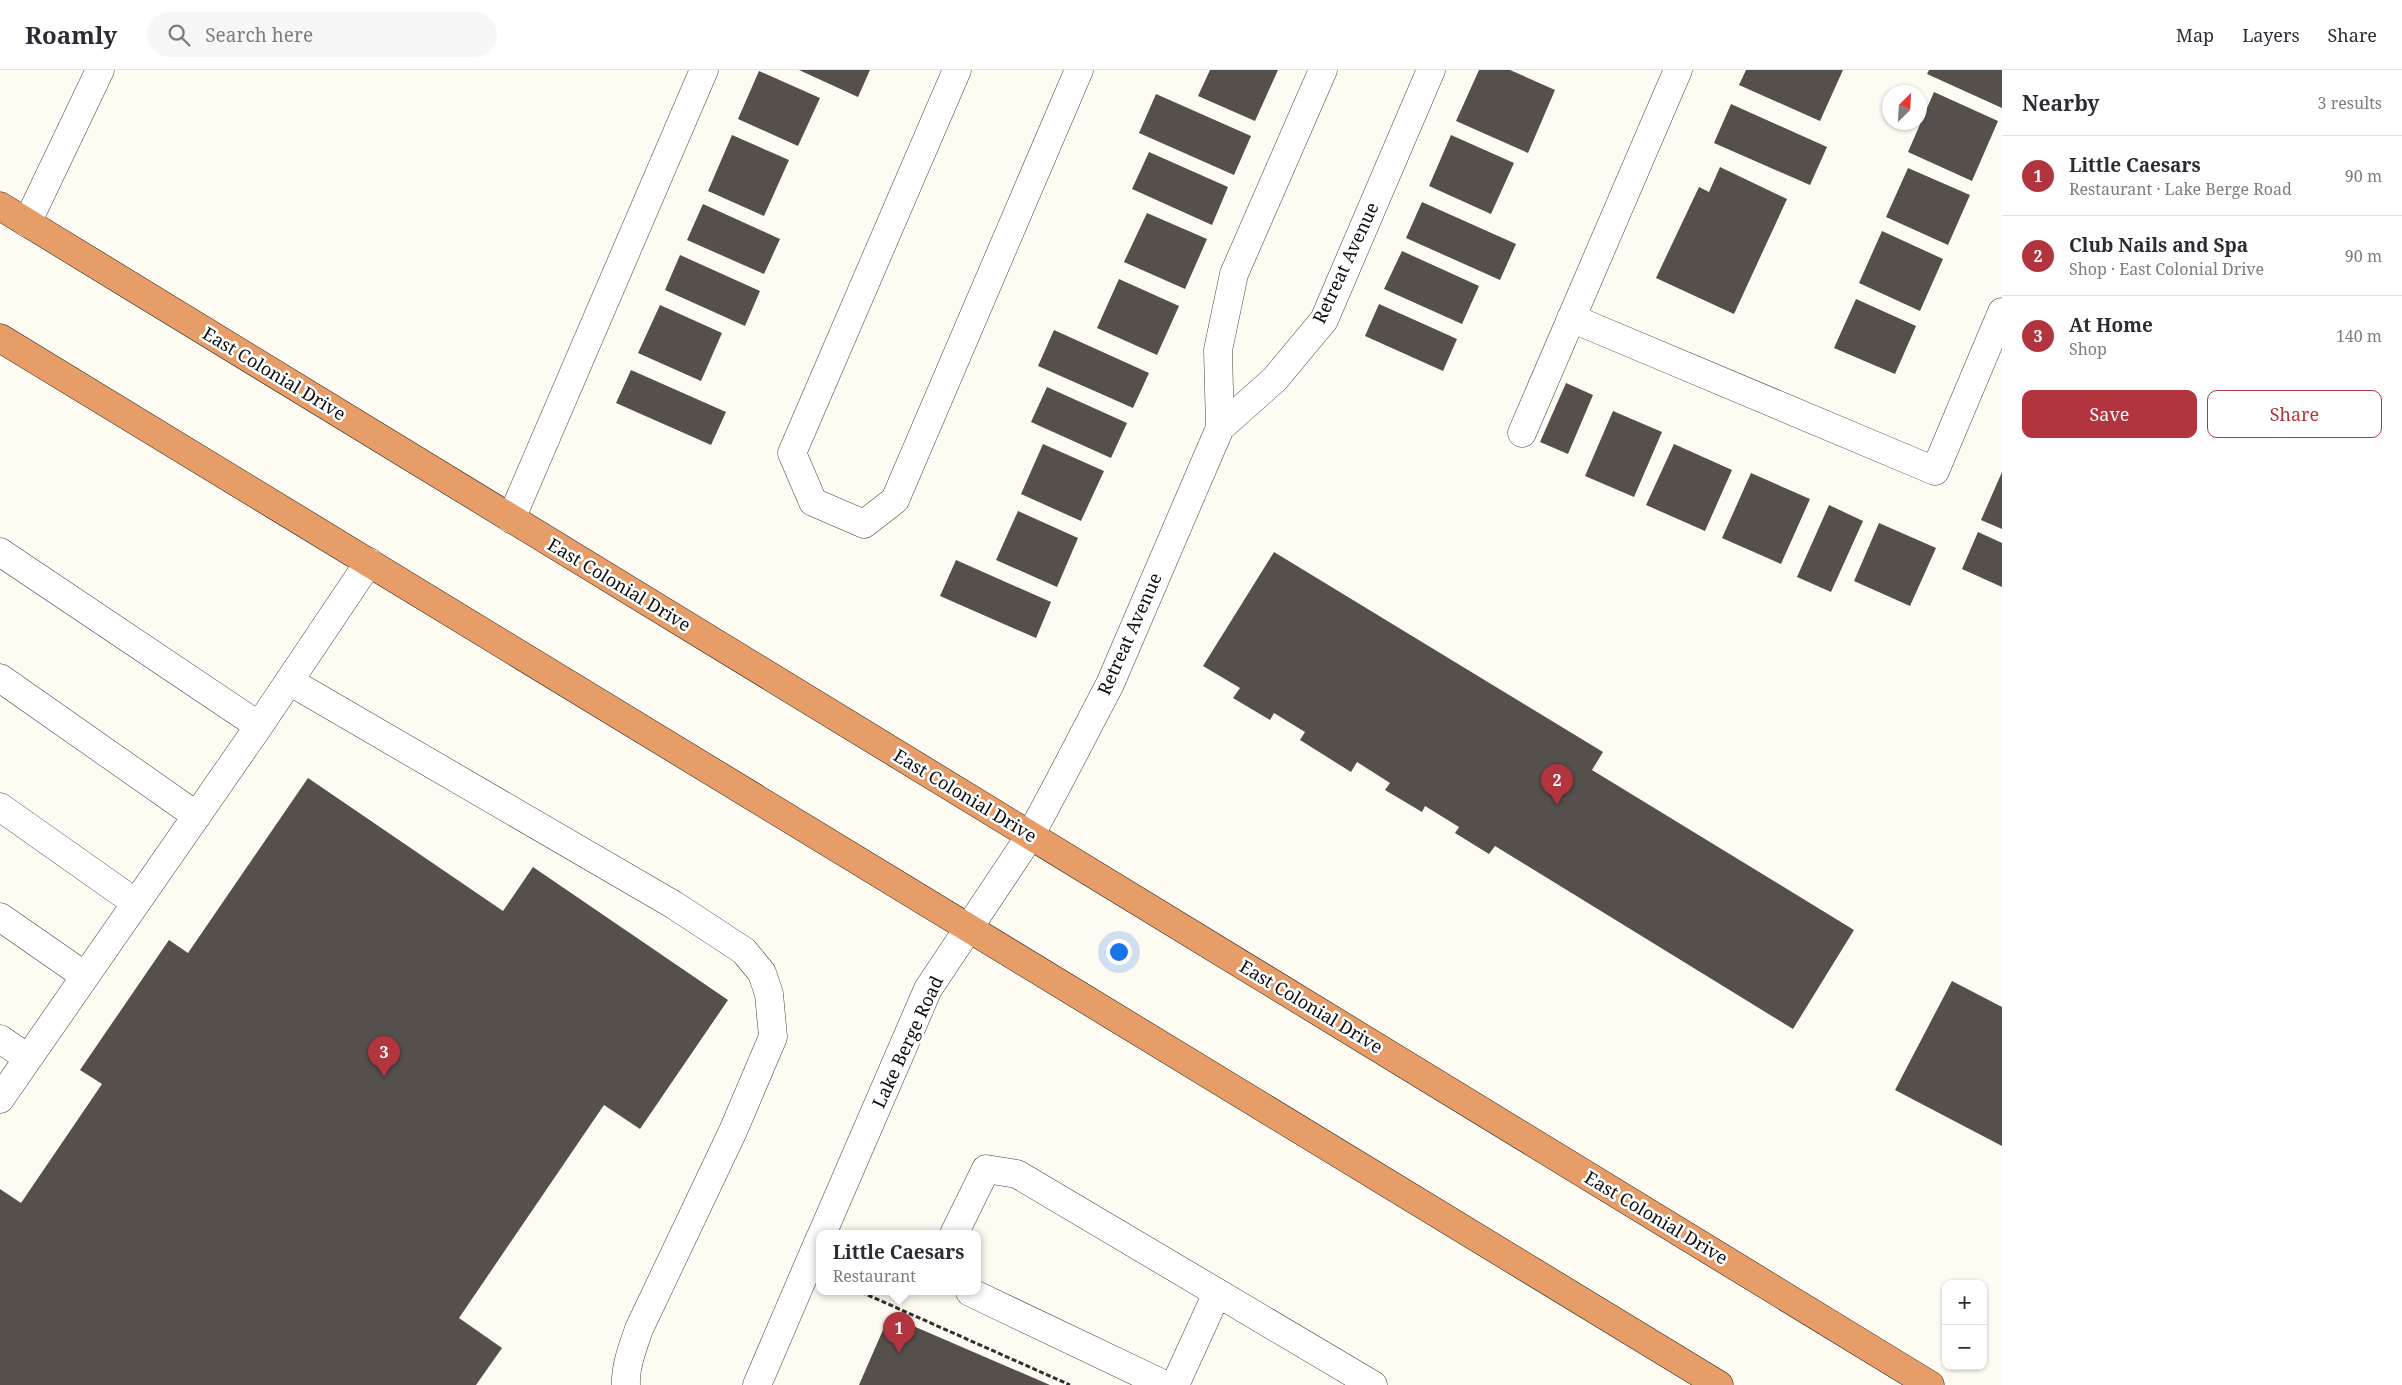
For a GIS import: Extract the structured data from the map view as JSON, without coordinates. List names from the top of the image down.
{
  "streets": {
    "highway": ["East Colonial Drive"],
    "street": ["Retreat Avenue", "Lake Berge Road"]
  },
  "crossings": [
    ["Retreat Avenue", "East Colonial Drive"],
    ["Retreat Avenue", "Lake Berge Road"],
    ["East Colonial Drive", "Lake Berge Road"]
  ],
  "north": "top right",
  "page": {
    "header": "Roamly",
    "search": "Search here",
    "nav": ["Map", "Layers", "Share"],
    "heading": ["Nearby", "3 results"],
    "list": [
      {
        "mark": "1",
        "name": "Little Caesars",
        "note": "Restaurant · Lake Berge Road",
        "value": "90 m"
      },
      {
        "mark": "2",
        "name": "Club Nails and Spa",
        "note": "Shop · East Colonial Drive",
        "value": "90 m"
      },
      {
        "mark": "3",
        "name": "At Home",
        "note": "Shop",
        "value": "140 m"
      }
    ],
    "buttons": ["Save", "Share"],
    "pins": ["2", "3", "1"],
    "popup": ["Little Caesars", "Restaurant"],
    "map_buttons": ["+", "−"]
  }
}
